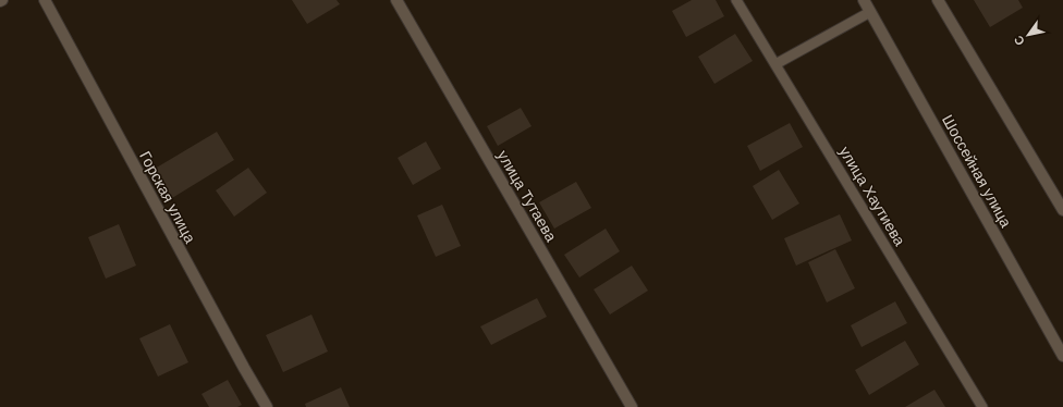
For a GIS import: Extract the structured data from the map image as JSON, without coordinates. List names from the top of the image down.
{
  "streets": {
    "street": ["Шоссейная улица", "улица Тутаева", "Горская улица"],
    "lane": ["улица Хаутиева"]
  },
  "north": "bottom left"
}
